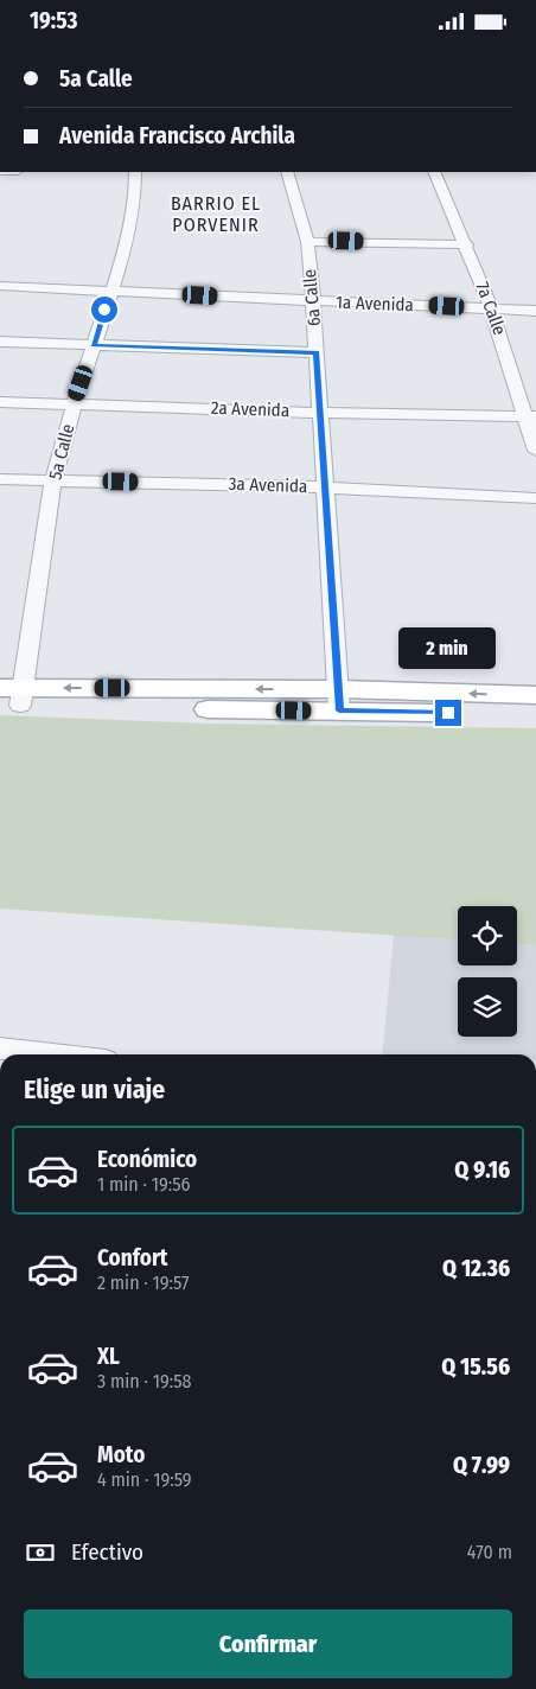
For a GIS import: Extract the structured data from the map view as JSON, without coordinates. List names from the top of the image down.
{
  "streets": {
    "street": [
      "6a Calle",
      "1a Avenida",
      "7a Calle",
      "2a Avenida",
      "5a Calle",
      "3a Avenida"
    ]
  },
  "crossings": [
    ["6a Calle", "1a Avenida"],
    ["6a Calle", "2a Avenida"],
    ["6a Calle", "3a Avenida"],
    ["1a Avenida", "7a Calle"],
    ["1a Avenida", "5a Calle"],
    ["7a Calle", "2a Avenida"],
    ["2a Avenida", "5a Calle"],
    ["5a Calle", "3a Avenida"]
  ],
  "districts": ["BARRIO EL PORVENIR"],
  "page": {
    "status": "19:53",
    "banner": ["5a Calle", "Avenida Francisco Archila"],
    "bubble": "2 min",
    "heading": "Elige un viaje",
    "list": [
      {
        "name": "Económico",
        "note": "1 min · 19:56",
        "value": "Q 9.16"
      },
      {
        "name": "Confort",
        "note": "2 min · 19:57",
        "value": "Q 12.36"
      },
      {
        "name": "XL",
        "note": "3 min · 19:58",
        "value": "Q 15.56"
      },
      {
        "name": "Moto",
        "note": "4 min · 19:59",
        "value": "Q 7.99"
      }
    ],
    "pay": ["Efectivo", "470 m"],
    "buttons": "Confirmar"
  }
}
